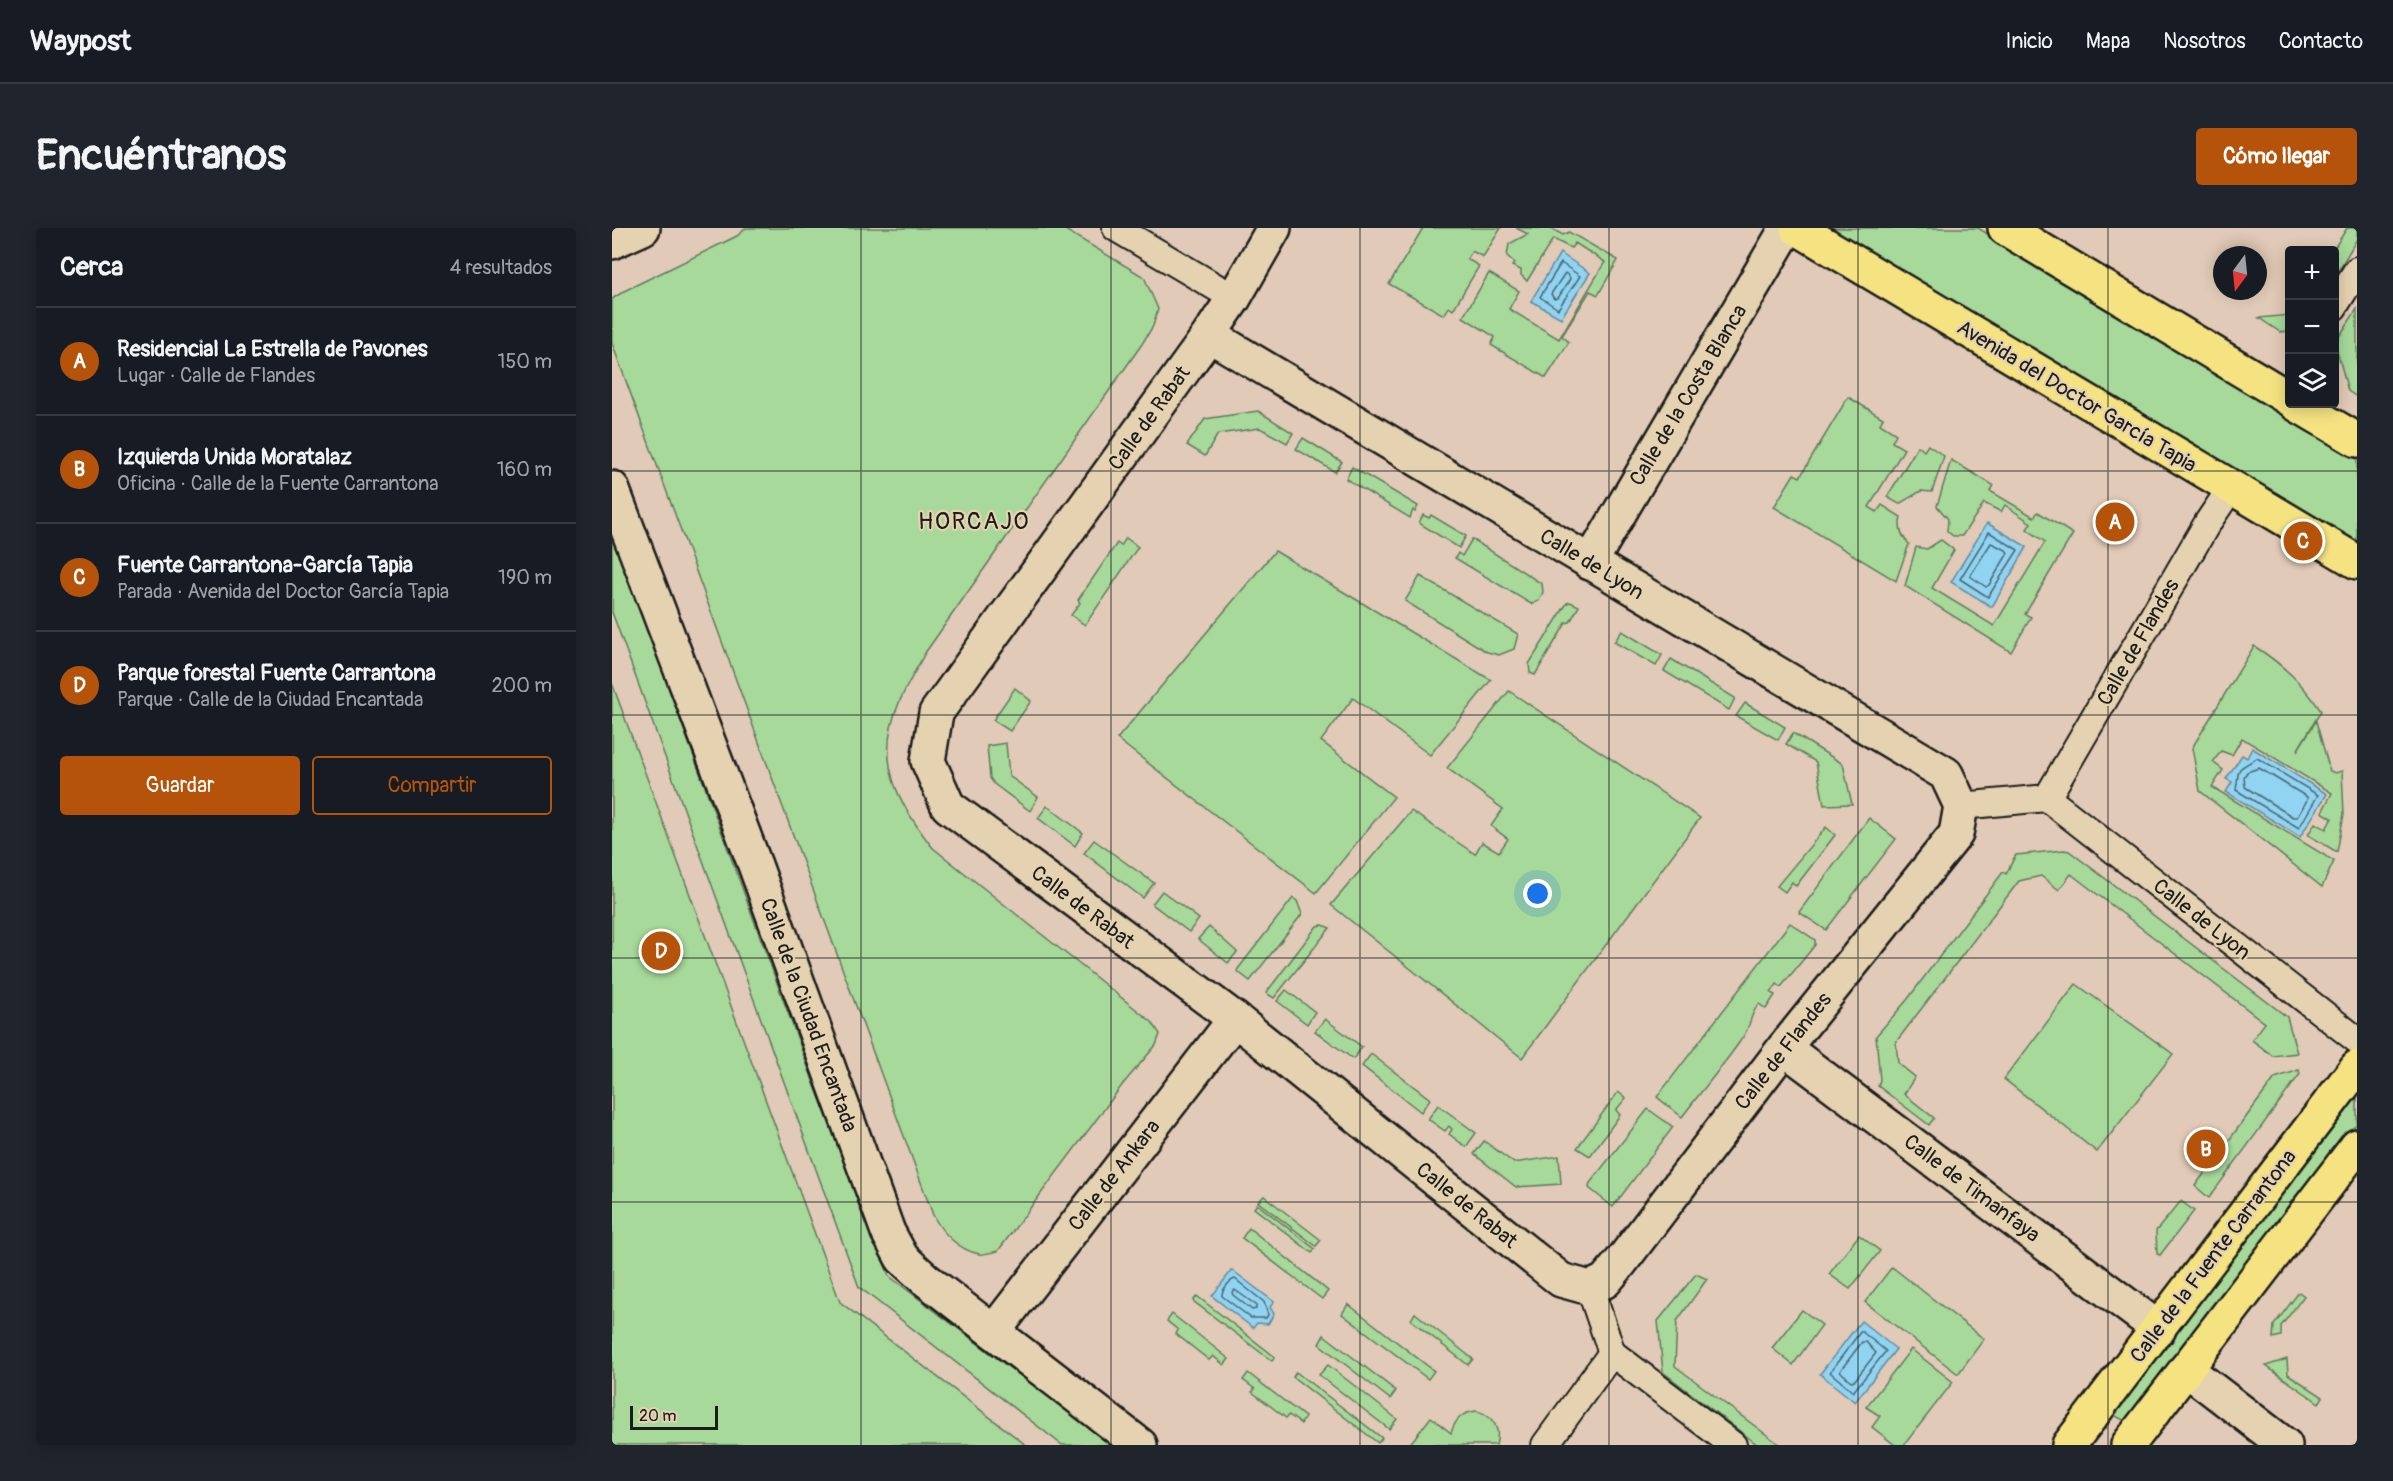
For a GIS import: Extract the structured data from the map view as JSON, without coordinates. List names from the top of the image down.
{
  "streets": {
    "main road": ["Avenida del Doctor García Tapia", "Calle de la Fuente Carrantona"],
    "street": [
      "Calle de la Costa Blanca",
      "Calle de Rabat",
      "Calle de Lyon",
      "Calle de Flandes",
      "Calle de la Ciudad Encantada",
      "Calle de Ankara",
      "Calle de Timanfaya"
    ]
  },
  "crossings": [
    ["Calle de la Costa Blanca", "Calle de Lyon"],
    ["Avenida del Doctor García Tapia", "Calle de Flandes"],
    ["Calle de Rabat", "Calle de Lyon"],
    ["Calle de Rabat", "Calle de Flandes"],
    ["Calle de Rabat", "Calle de Ankara"],
    ["Calle de Lyon", "Calle de Flandes"],
    ["Calle de Flandes", "Calle de Timanfaya"],
    ["Calle de la Ciudad Encantada", "Calle de Ankara"],
    ["Calle de Timanfaya", "Calle de la Fuente Carrantona"]
  ],
  "districts": ["HORCAJO"],
  "scale_bar": "20 m",
  "north": "bottom",
  "page": {
    "header": "Waypost",
    "nav": [
      "Inicio",
      "Mapa",
      "Nosotros",
      "Contacto"
    ],
    "buttons": [
      "Cómo llegar",
      ["Guardar", "Compartir"]
    ],
    "title": "Encuéntranos",
    "heading": ["Cerca", "4 resultados"],
    "map_buttons": ["+", "−"],
    "list": [
      {
        "mark": "A",
        "name": "Residencial La Estrella de Pavones",
        "note": "Lugar · Calle de Flandes",
        "value": "150 m"
      },
      {
        "mark": "B",
        "name": "Izquierda Unida Moratalaz",
        "note": "Oficina · Calle de la Fuente Carrantona",
        "value": "160 m"
      },
      {
        "mark": "C",
        "name": "Fuente Carrantona-García Tapia",
        "note": "Parada · Avenida del Doctor García Tapia",
        "value": "190 m"
      },
      {
        "mark": "D",
        "name": "Parque forestal Fuente Carrantona",
        "note": "Parque · Calle de la Ciudad Encantada",
        "value": "200 m"
      }
    ],
    "pins": [
      "A",
      "C",
      "D",
      "B"
    ],
    "scale": "20 m"
  }
}
